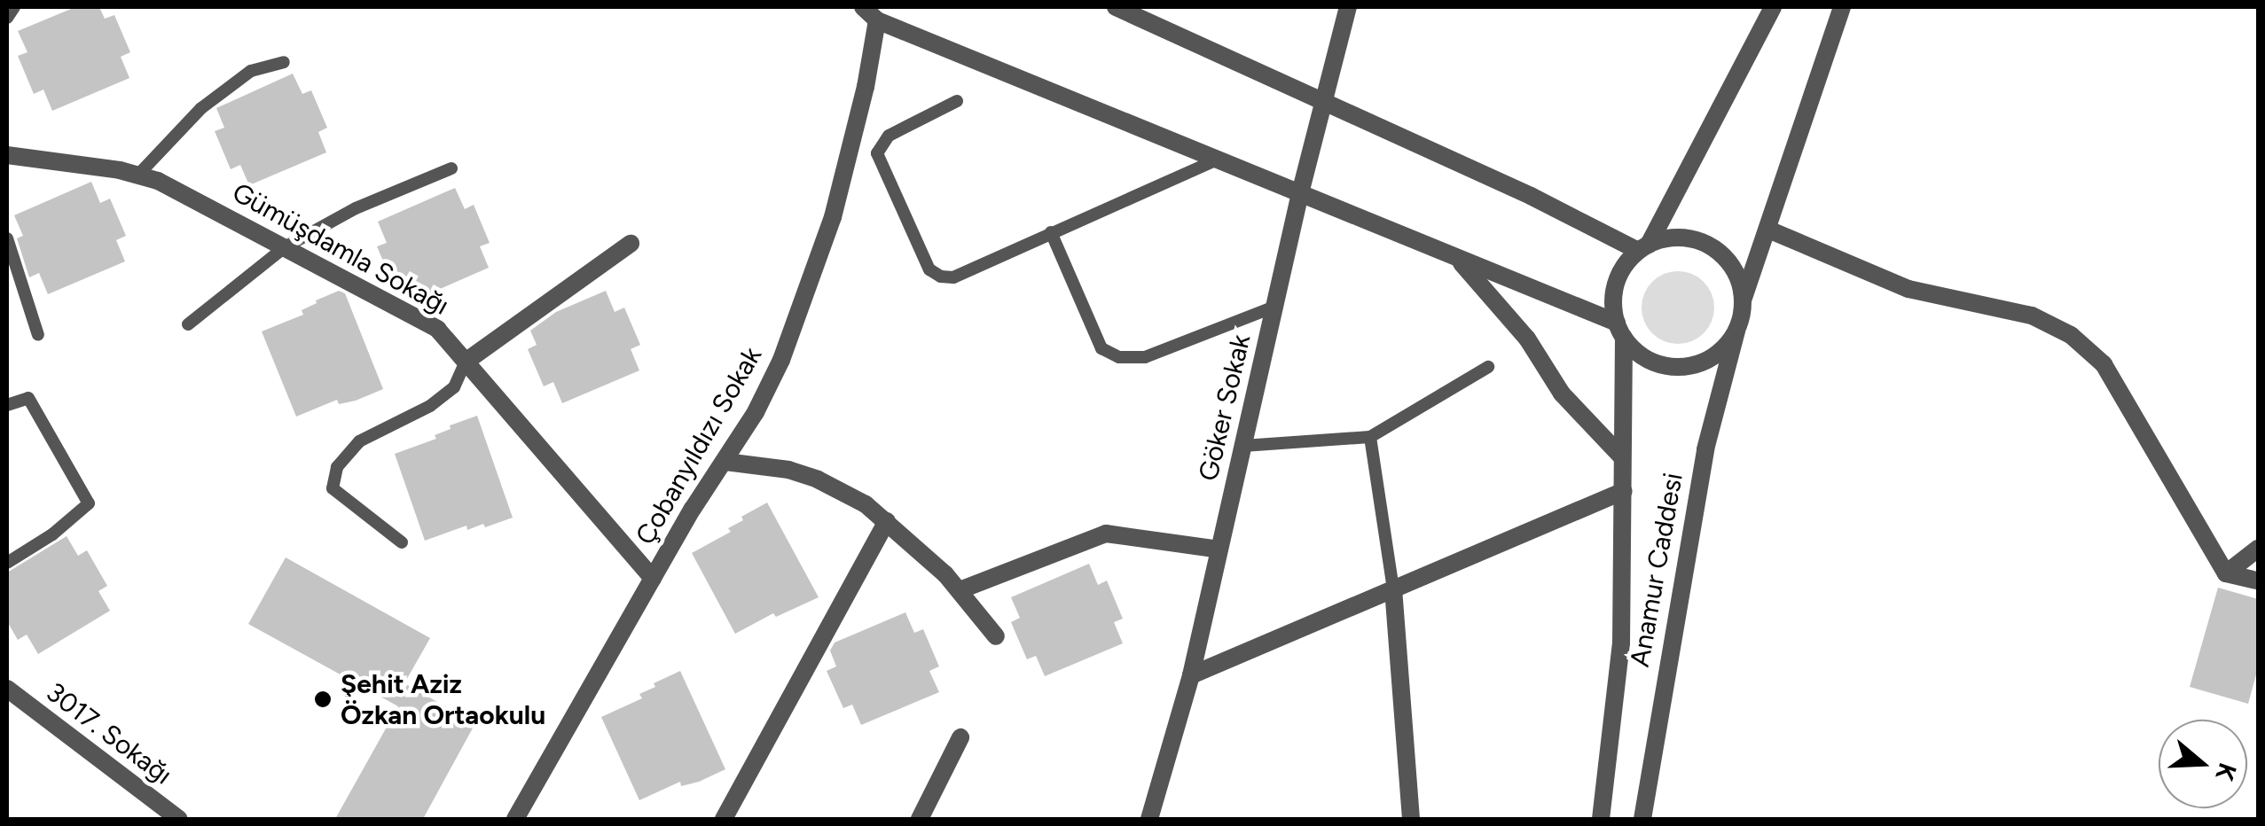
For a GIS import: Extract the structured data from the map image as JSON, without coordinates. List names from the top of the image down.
{
  "streets": {
    "street": [
      "Gümüşdamla Sokağı",
      "Göker Sokak",
      "Çobanyıldızı Sokak",
      "Anamur Caddesi",
      "3017. Sokağı"
    ]
  },
  "crossings": [
    ["Gümüşdamla Sokağı", "Çobanyıldızı Sokak"]
  ],
  "places": ["Şehit Aziz Özkan Ortaokulu"],
  "north": "right"
}
